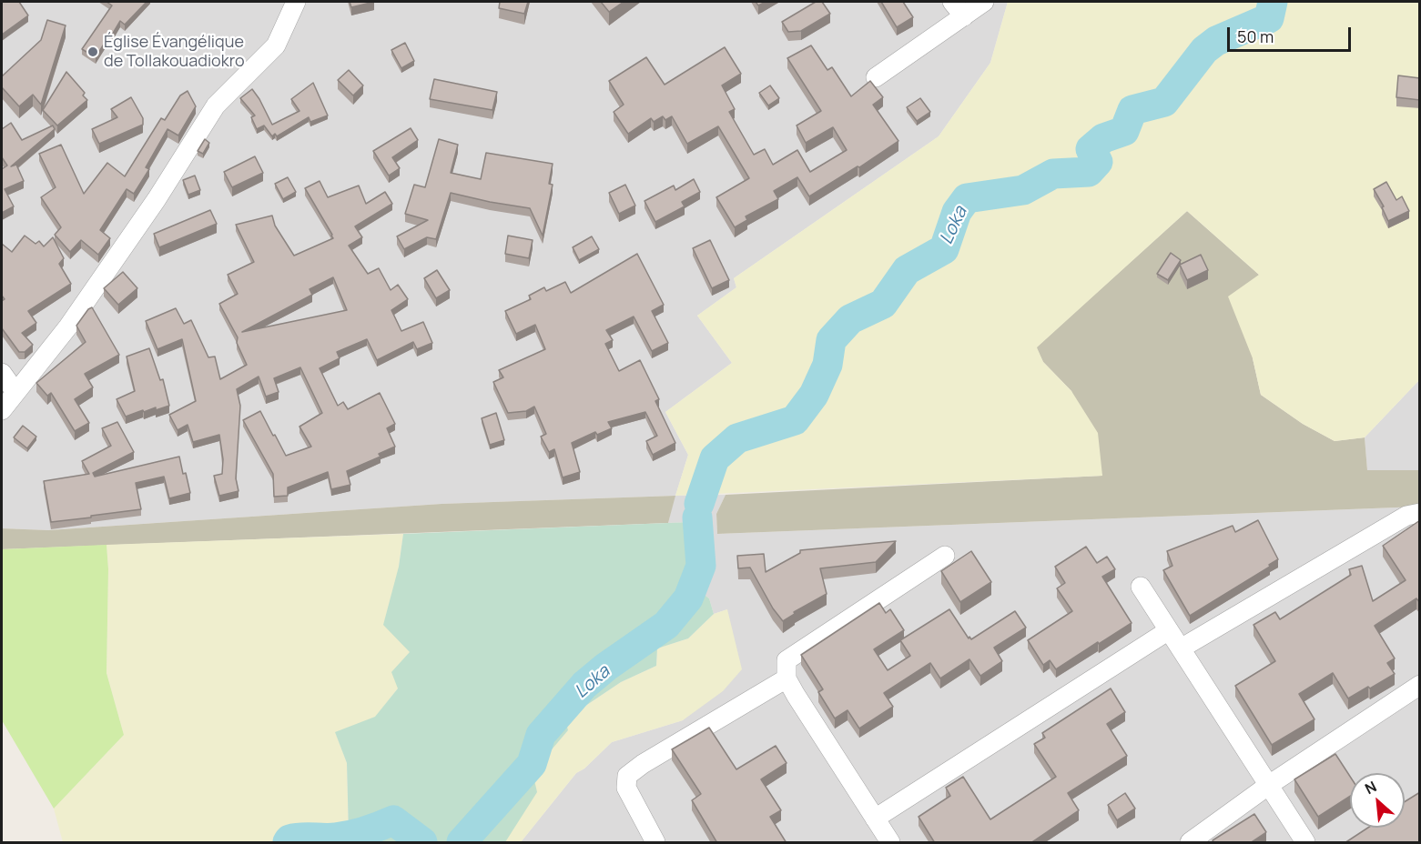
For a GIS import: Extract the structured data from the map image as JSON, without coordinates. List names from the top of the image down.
{
  "water": ["Loka"],
  "places": ["Église Évangélique de Tollakouadiokro"],
  "scale_bar": "50 m",
  "north": "top left"
}
